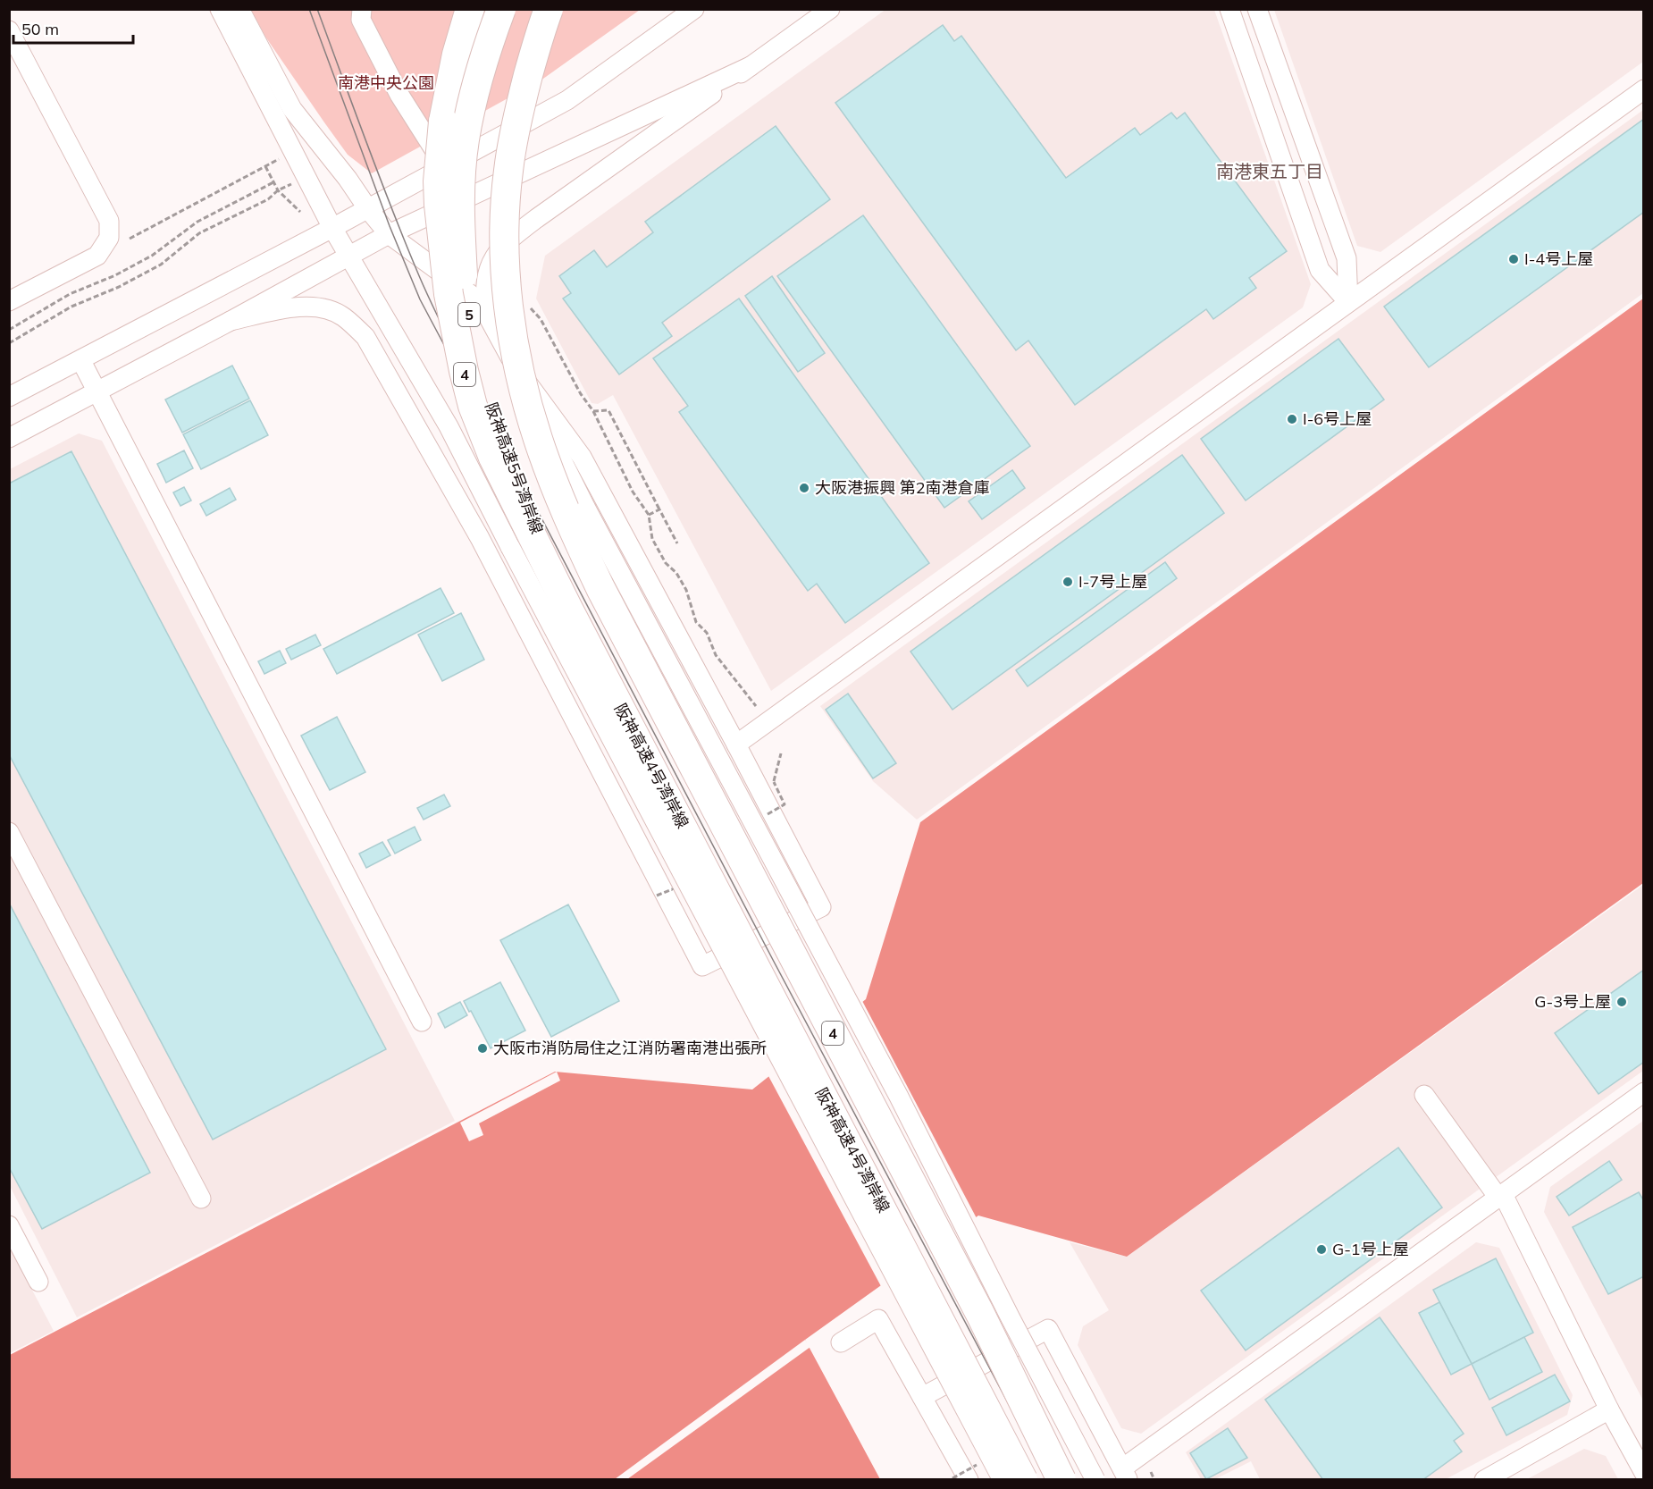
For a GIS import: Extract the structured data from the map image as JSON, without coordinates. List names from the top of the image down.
{
  "streets": {
    "highway": [
      "5",
      "4",
      "阪神高速5号湾岸線",
      "阪神高速4号湾岸線"
    ]
  },
  "crossings": [
    ["4", "阪神高速5号湾岸線"],
    ["阪神高速5号湾岸線", "阪神高速4号湾岸線"]
  ],
  "districts": ["南港東五丁目"],
  "parks": ["南港中央公園"],
  "places": [
    "I-4号上屋",
    "I-6号上屋",
    "大阪港振興 第2南港倉庫",
    "I-7号上屋",
    "G-3号上屋",
    "大阪市消防局住之江消防署南港出張所",
    "G-1号上屋"
  ],
  "scale_bar": "50 m"
}
